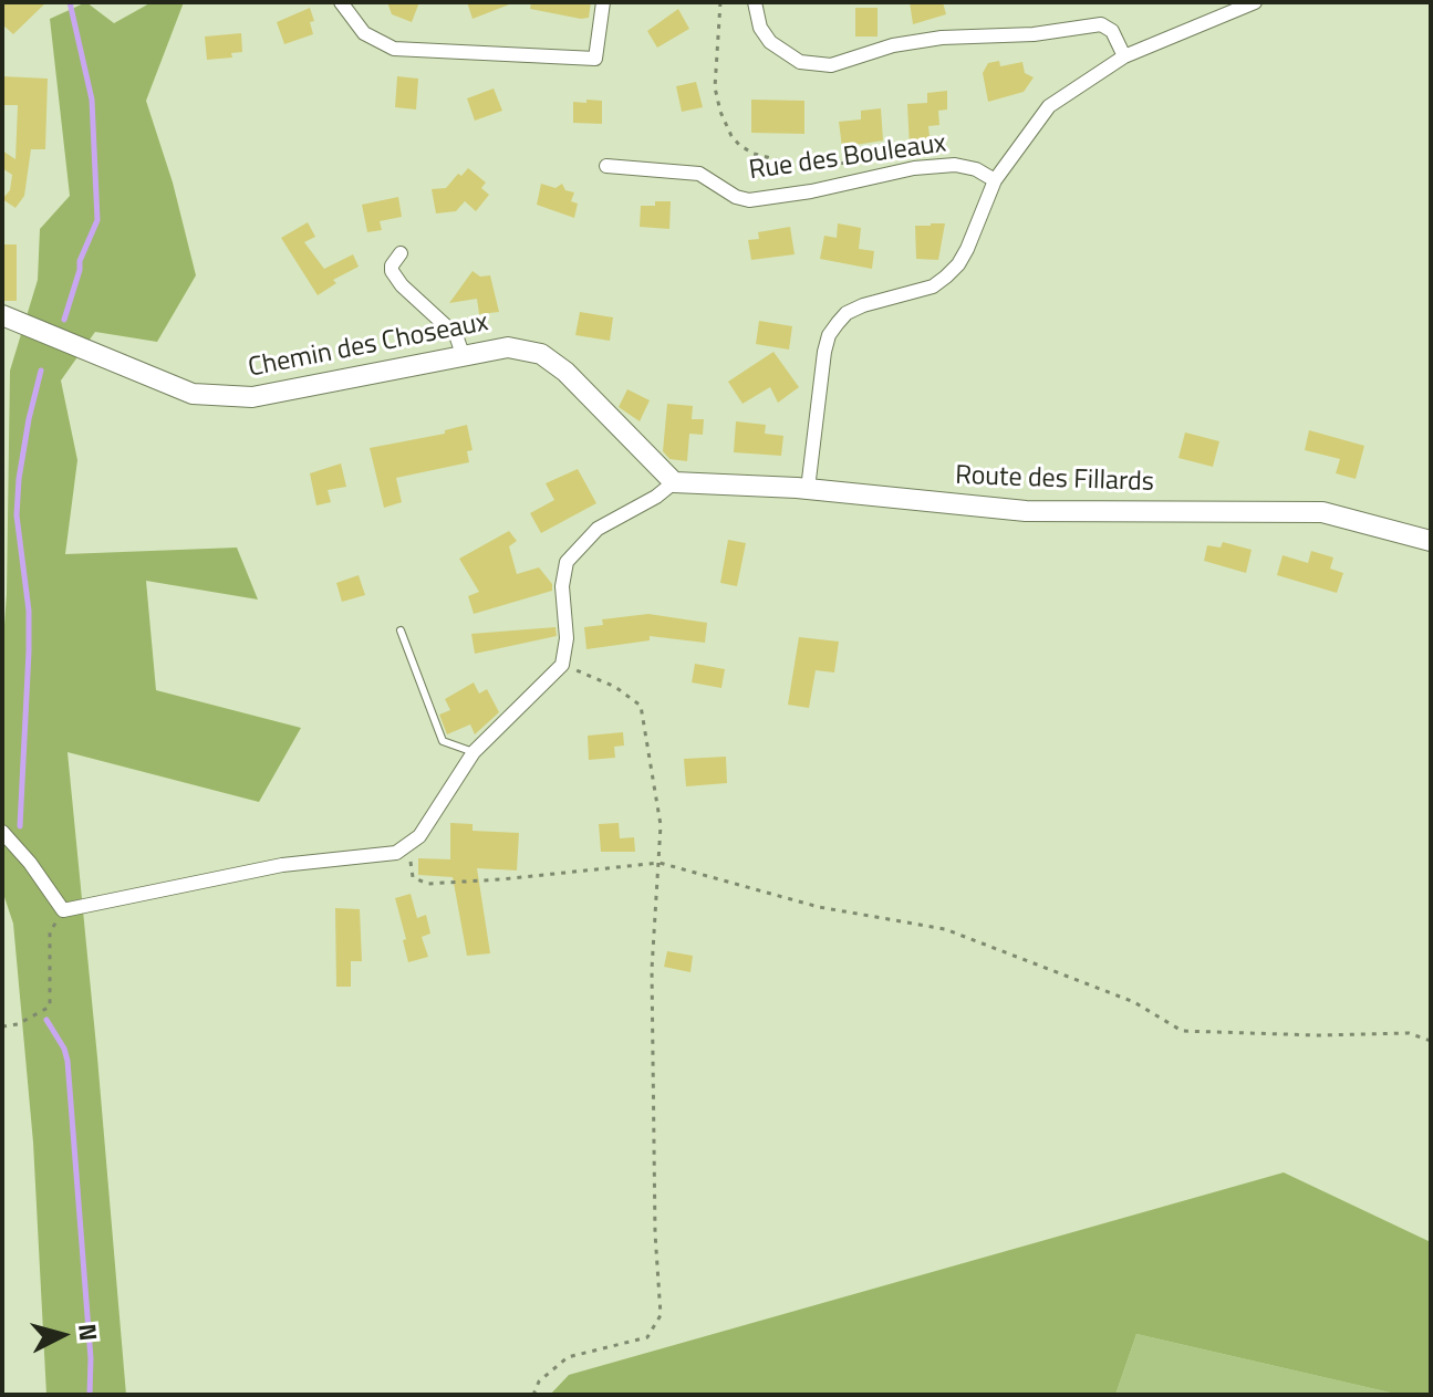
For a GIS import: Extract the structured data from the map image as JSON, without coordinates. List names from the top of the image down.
{
  "streets": {
    "street": ["Rue des Bouleaux", "Chemin des Choseaux", "Route des Fillards"]
  },
  "crossings": [
    ["Chemin des Choseaux", "Route des Fillards"]
  ],
  "north": "right"
}
